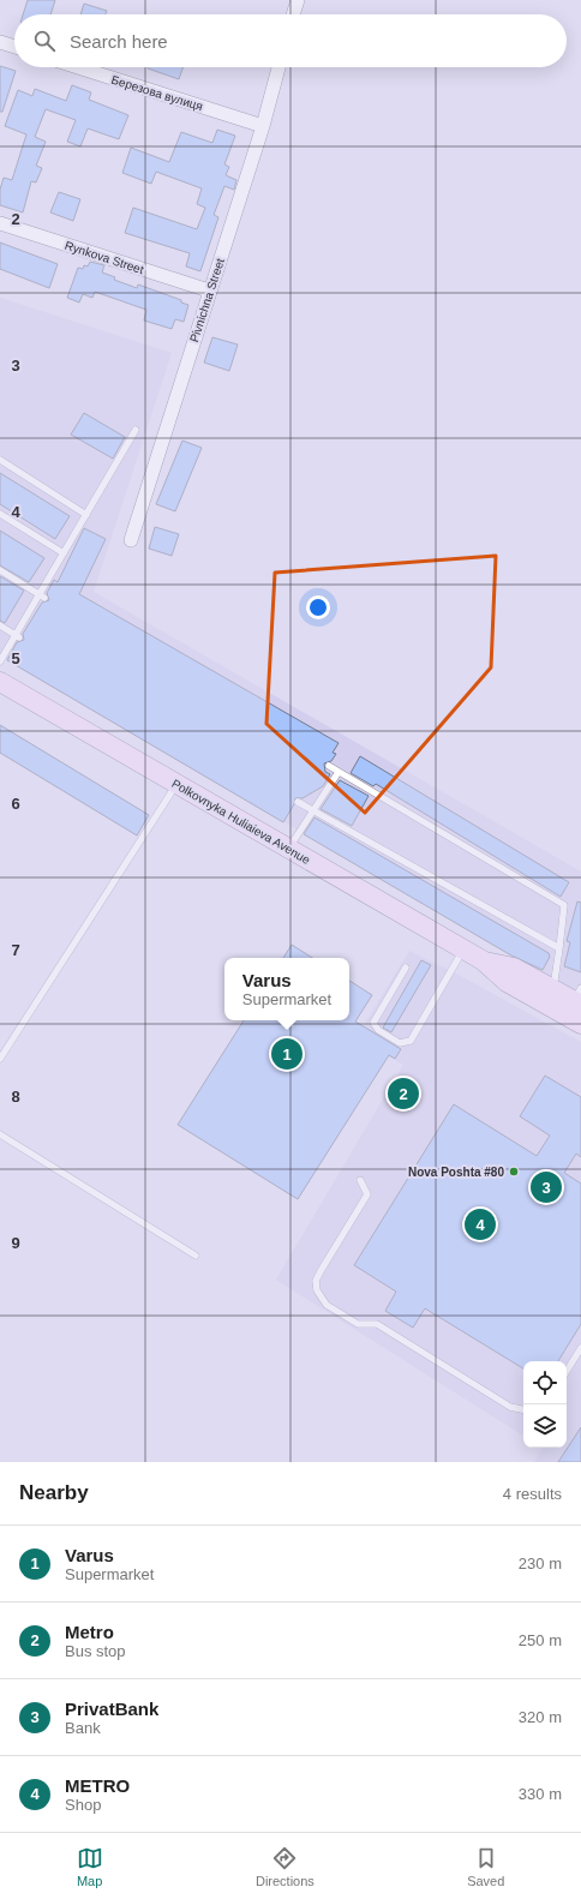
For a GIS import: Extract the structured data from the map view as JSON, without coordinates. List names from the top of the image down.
{
  "streets": {
    "main road": ["Polkovnyka Huliaieva Avenue"],
    "street": ["Березова вулиця", "Rynkova Street", "Pivnichna Street"]
  },
  "crossings": [
    ["Березова вулиця", "Pivnichna Street"],
    ["Rynkova Street", "Pivnichna Street"]
  ],
  "places": ["Nova Poshta #80"],
  "page": {
    "search": "Search here",
    "popup": ["Varus", "Supermarket"],
    "pins": [
      "1",
      "2",
      "3",
      "4"
    ],
    "heading": ["Nearby", "4 results"],
    "list": [
      {
        "mark": "1",
        "name": "Varus",
        "note": "Supermarket",
        "value": "230 m"
      },
      {
        "mark": "2",
        "name": "Metro",
        "note": "Bus stop",
        "value": "250 m"
      },
      {
        "mark": "3",
        "name": "PrivatBank",
        "note": "Bank",
        "value": "320 m"
      },
      {
        "mark": "4",
        "name": "METRO",
        "note": "Shop",
        "value": "330 m"
      }
    ],
    "nav": ["Map", "Directions", "Saved"]
  },
  "grid": {
    "rows": [
      "2",
      "3",
      "4",
      "5",
      "6",
      "7",
      "8",
      "9"
    ]
  }
}
